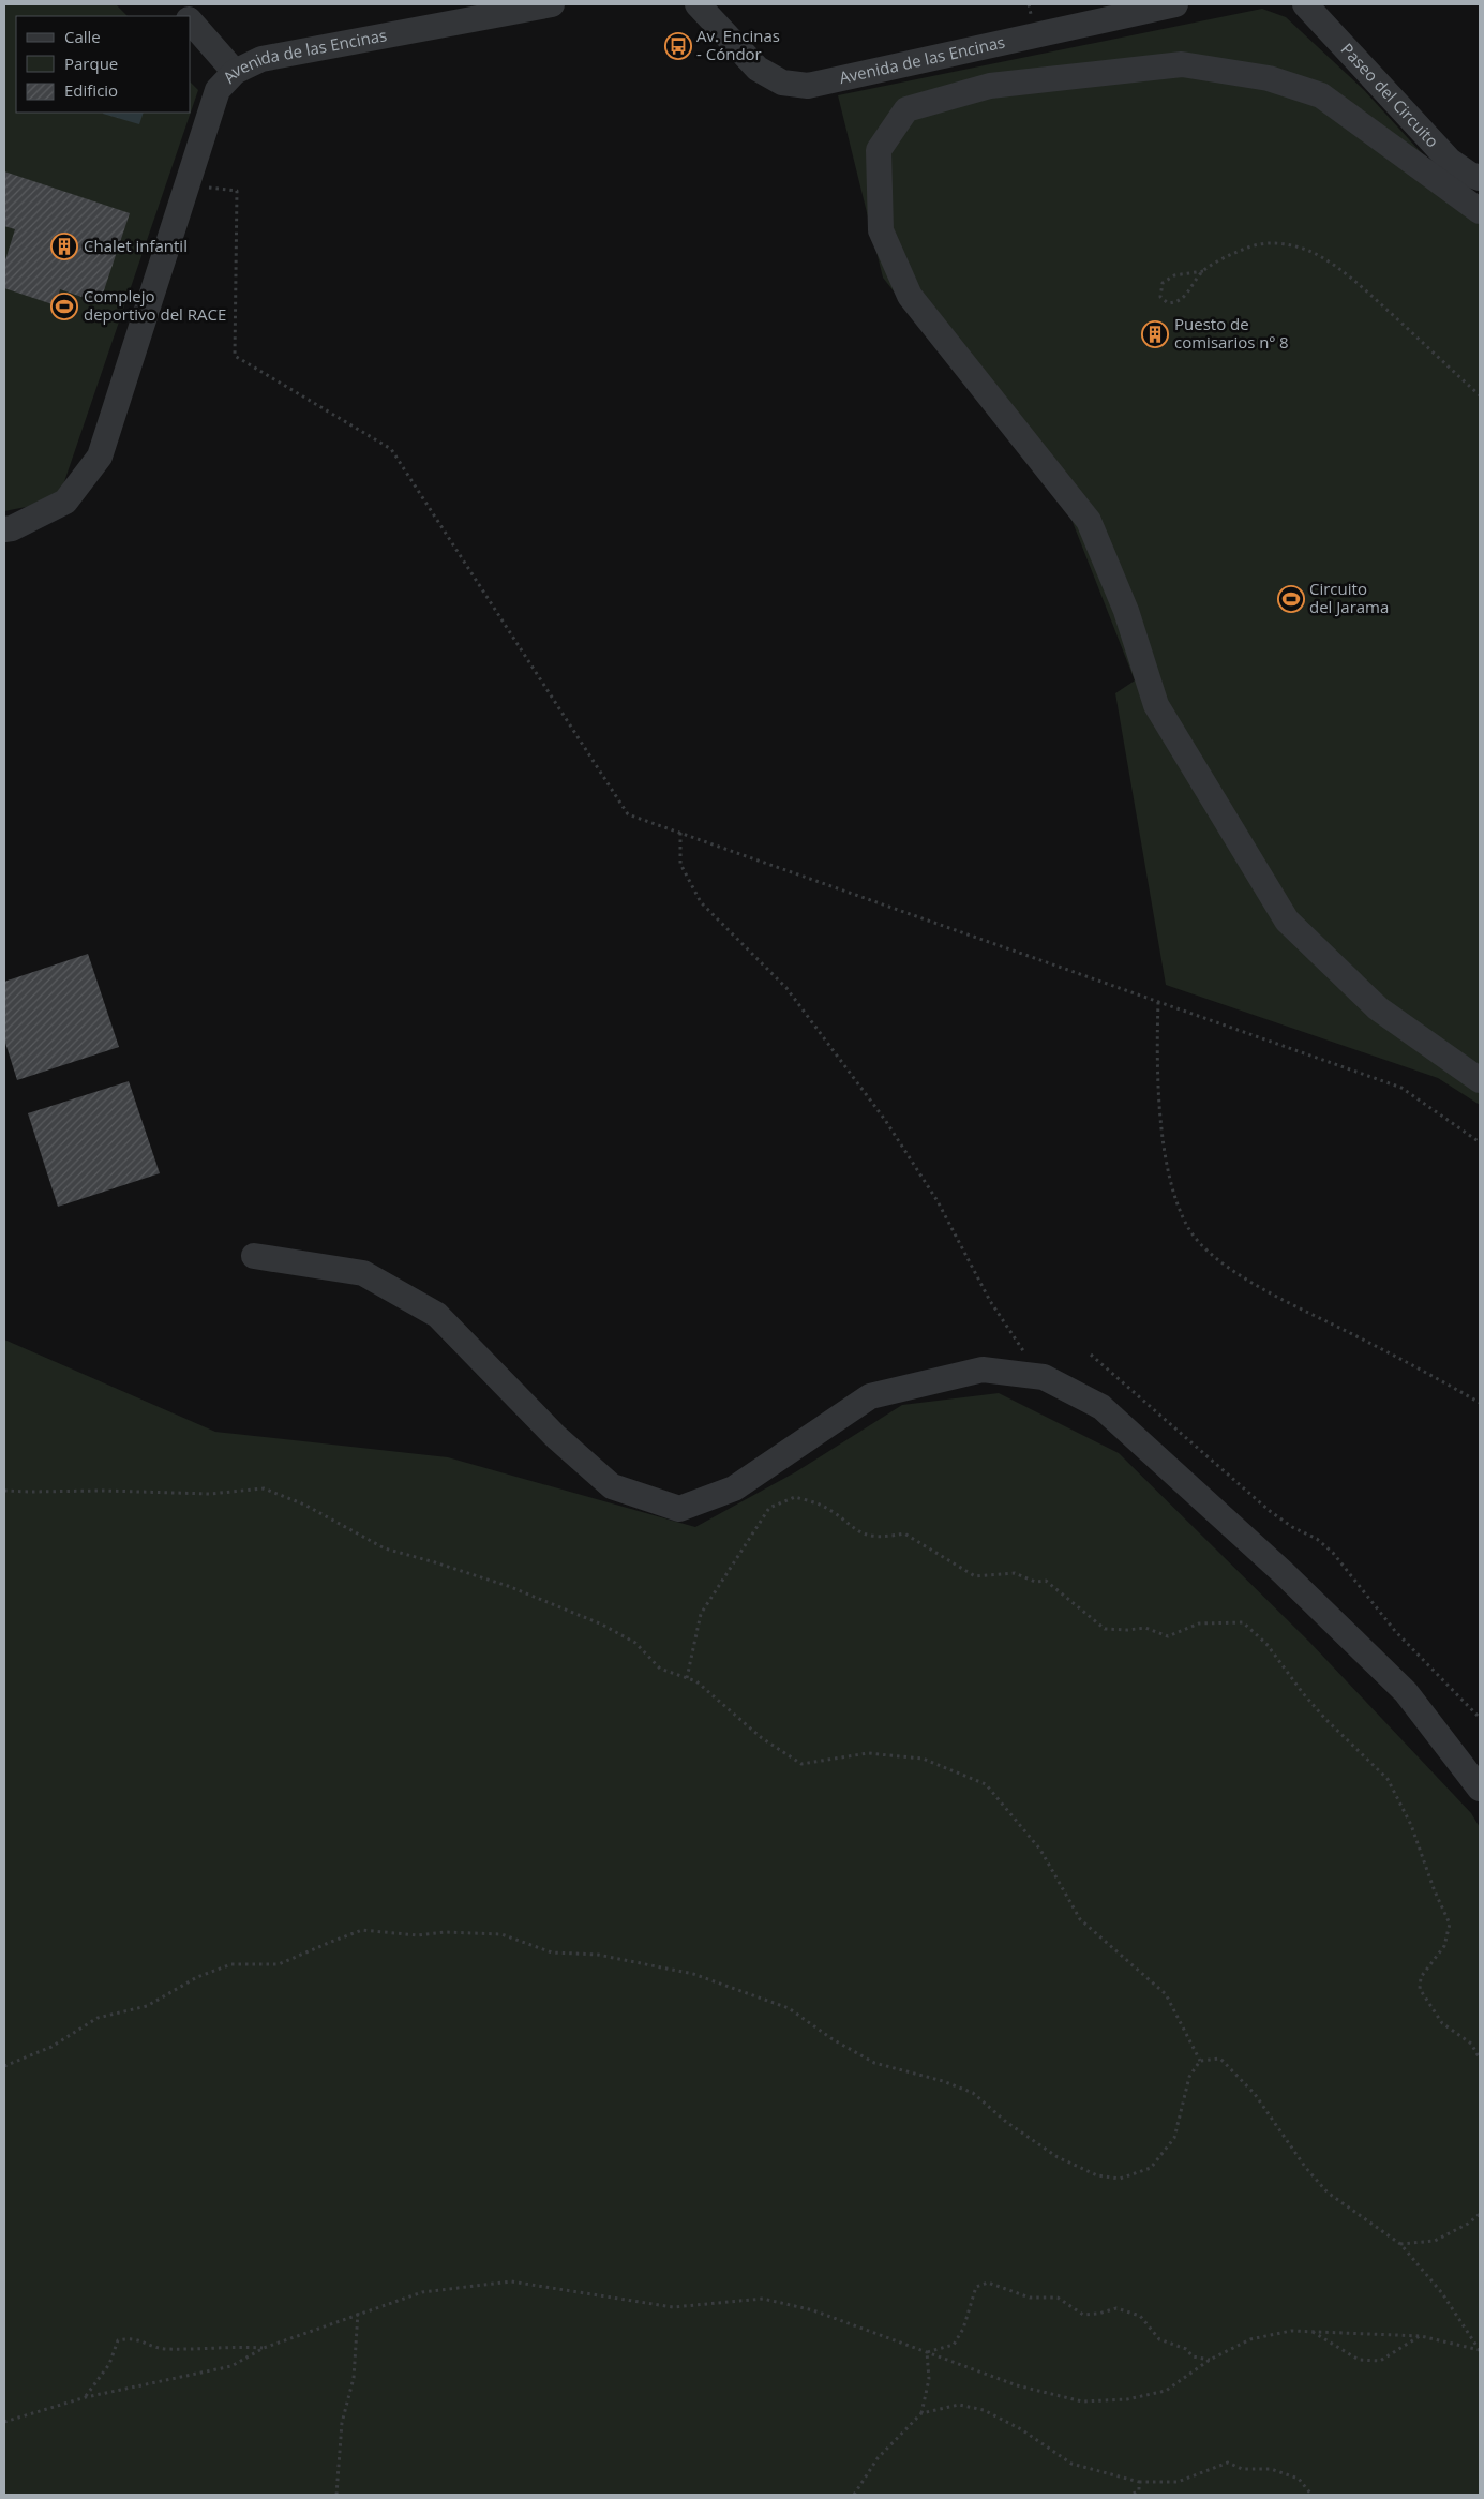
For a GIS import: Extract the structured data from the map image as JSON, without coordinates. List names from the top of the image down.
{
  "streets": {
    "street": ["Avenida de las Encinas", "Paseo del Circuito"]
  },
  "places": {
    "bus stop": ["Av. Encinas - Cóndor"],
    "building": ["Chalet infantil", "Puesto de comisarios nº 8"],
    "sports": ["Complejo deportivo del RACE", "Circuito del Jarama"]
  },
  "legend": ["Calle", "Parque", "Edificio"]
}
